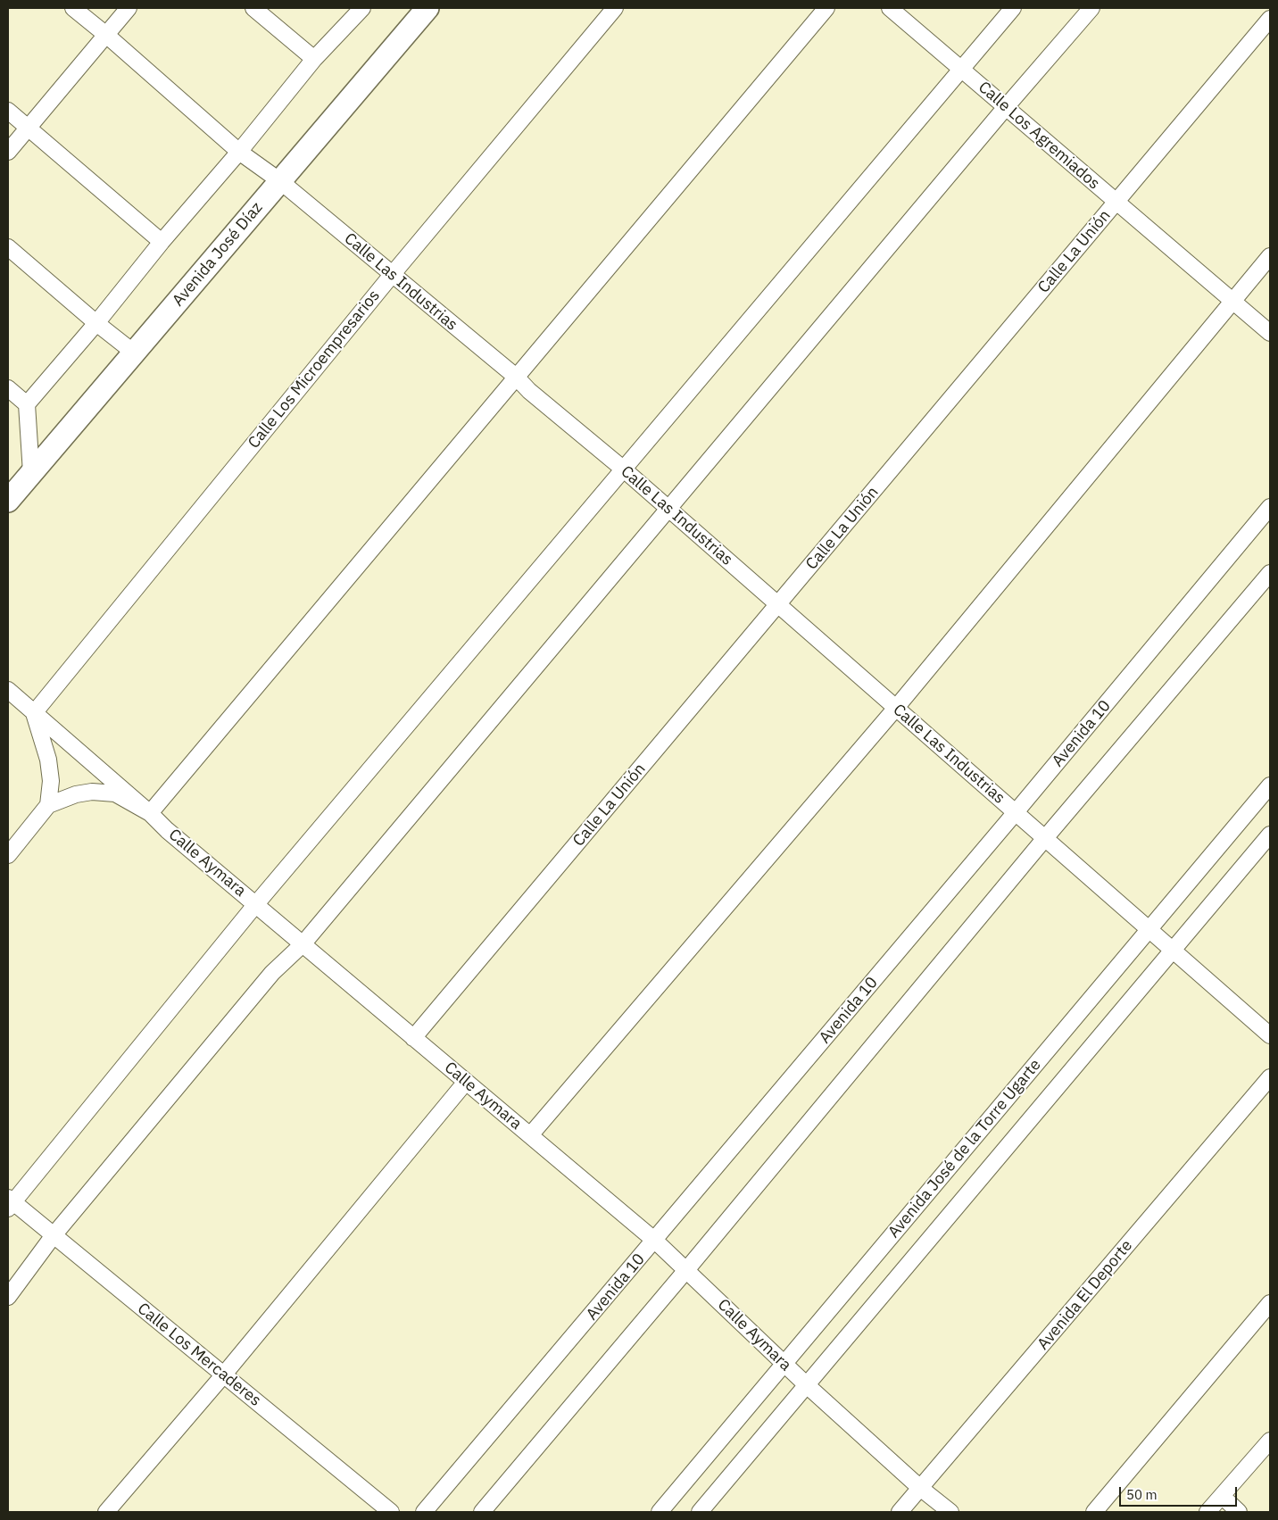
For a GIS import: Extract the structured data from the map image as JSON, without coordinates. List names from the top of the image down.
{
  "streets": {
    "street": [
      "Calle Los Agremiados",
      "Calle La Unión",
      "Avenida José Díaz",
      "Calle Las Industrias",
      "Calle Los Microempresarios",
      "Avenida 10",
      "Calle Aymara",
      "Avenida José de la Torre Ugarte",
      "Avenida El Deporte",
      "Calle Los Mercaderes"
    ]
  },
  "crossings": [
    ["Calle Los Agremiados", "Calle La Unión"],
    ["Calle La Unión", "Calle Las Industrias"],
    ["Calle La Unión", "Calle Aymara"],
    ["Avenida José Díaz", "Calle Las Industrias"],
    ["Calle Las Industrias", "Calle Los Microempresarios"],
    ["Calle Las Industrias", "Avenida 10"],
    ["Calle Las Industrias", "Avenida José de la Torre Ugarte"],
    ["Calle Los Microempresarios", "Calle Aymara"],
    ["Avenida 10", "Calle Aymara"],
    ["Calle Aymara", "Avenida José de la Torre Ugarte"],
    ["Calle Aymara", "Avenida El Deporte"]
  ],
  "scale_bar": "50 m"
}
